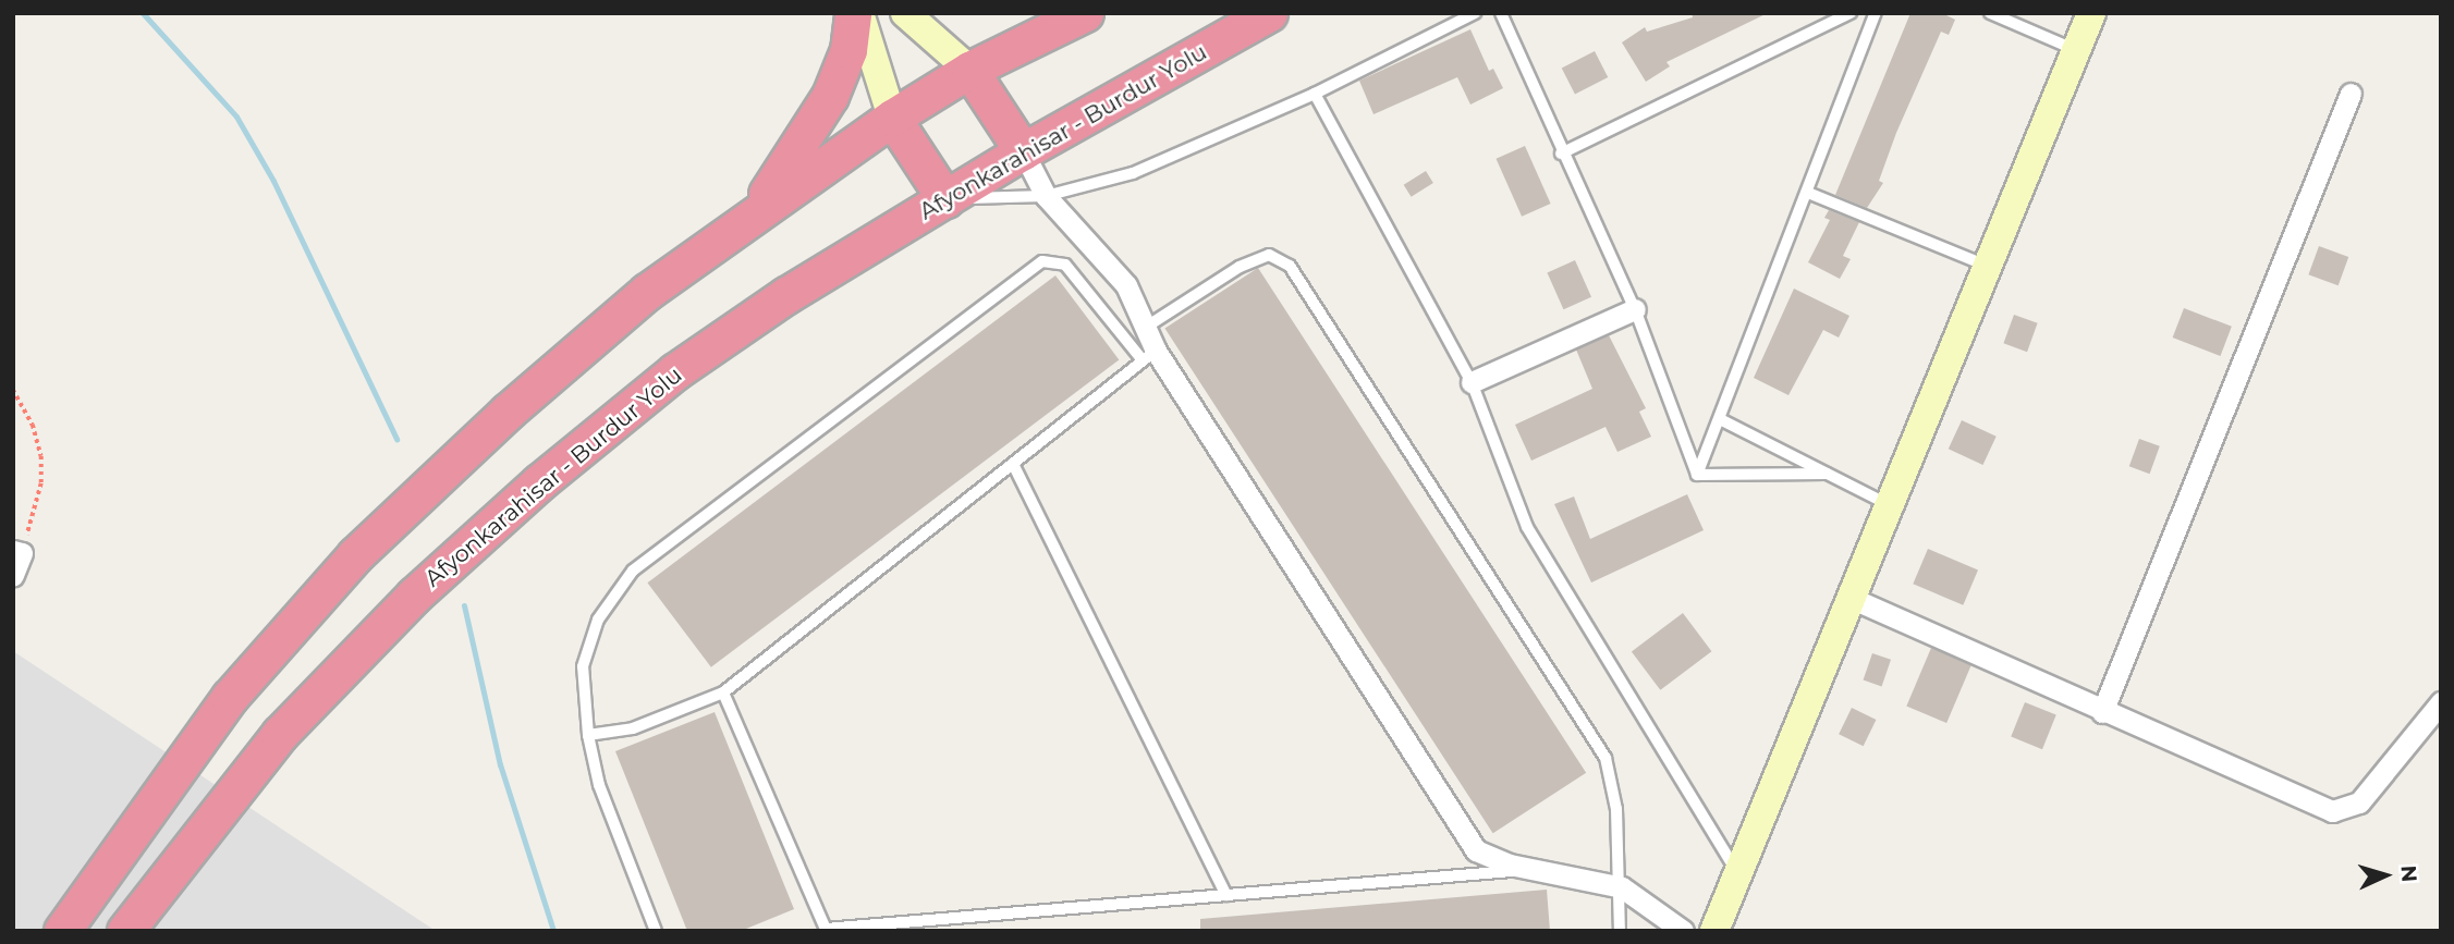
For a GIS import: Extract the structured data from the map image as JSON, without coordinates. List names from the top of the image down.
{
  "streets": {
    "highway": ["Afyonkarahisar - Burdur Yolu"]
  },
  "north": "right"
}
